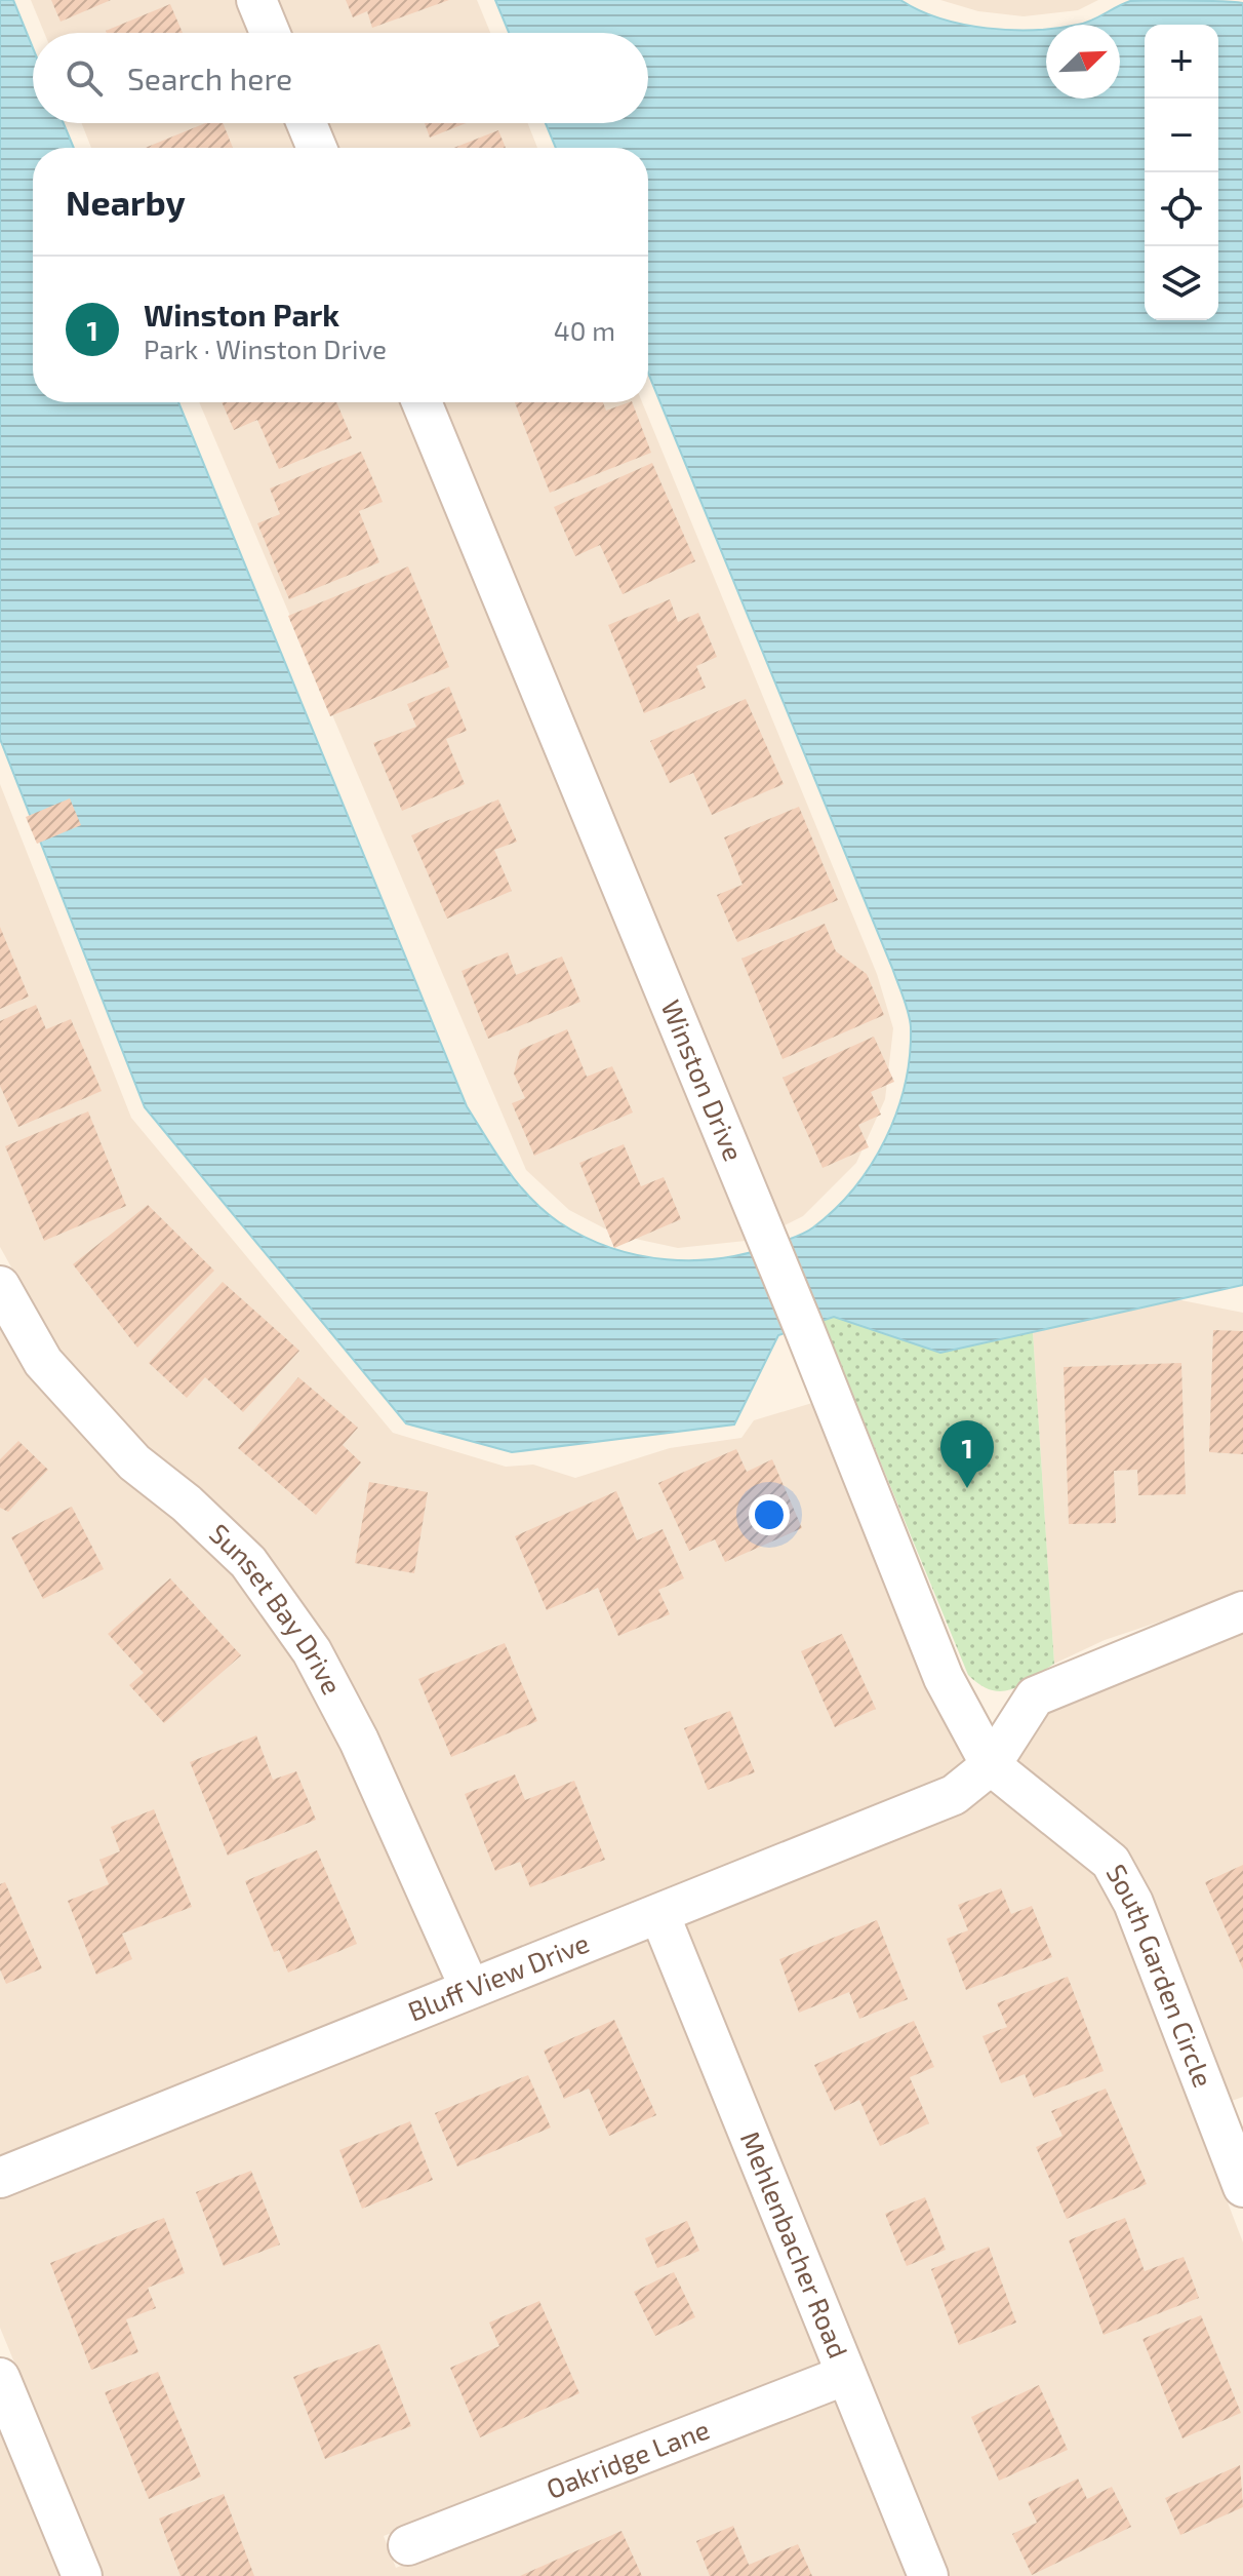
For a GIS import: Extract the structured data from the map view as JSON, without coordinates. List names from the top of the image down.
{
  "streets": {
    "street": [
      "Winston Drive",
      "Sunset Bay Drive",
      "South Garden Circle",
      "Bluff View Drive",
      "Mehlenbacher Road",
      "Oakridge Lane"
    ]
  },
  "crossings": [
    ["Winston Drive", "South Garden Circle"],
    ["Winston Drive", "Bluff View Drive"],
    ["Sunset Bay Drive", "Bluff View Drive"],
    ["South Garden Circle", "Bluff View Drive"],
    ["Bluff View Drive", "Mehlenbacher Road"],
    ["Mehlenbacher Road", "Oakridge Lane"]
  ],
  "north": "top right",
  "page": {
    "map_buttons": ["+", "−"],
    "search": "Search here",
    "heading": "Nearby",
    "list": [
      {
        "mark": "1",
        "name": "Winston Park",
        "note": "Park · Winston Drive",
        "value": "40 m"
      }
    ],
    "pins": "1"
  }
}
